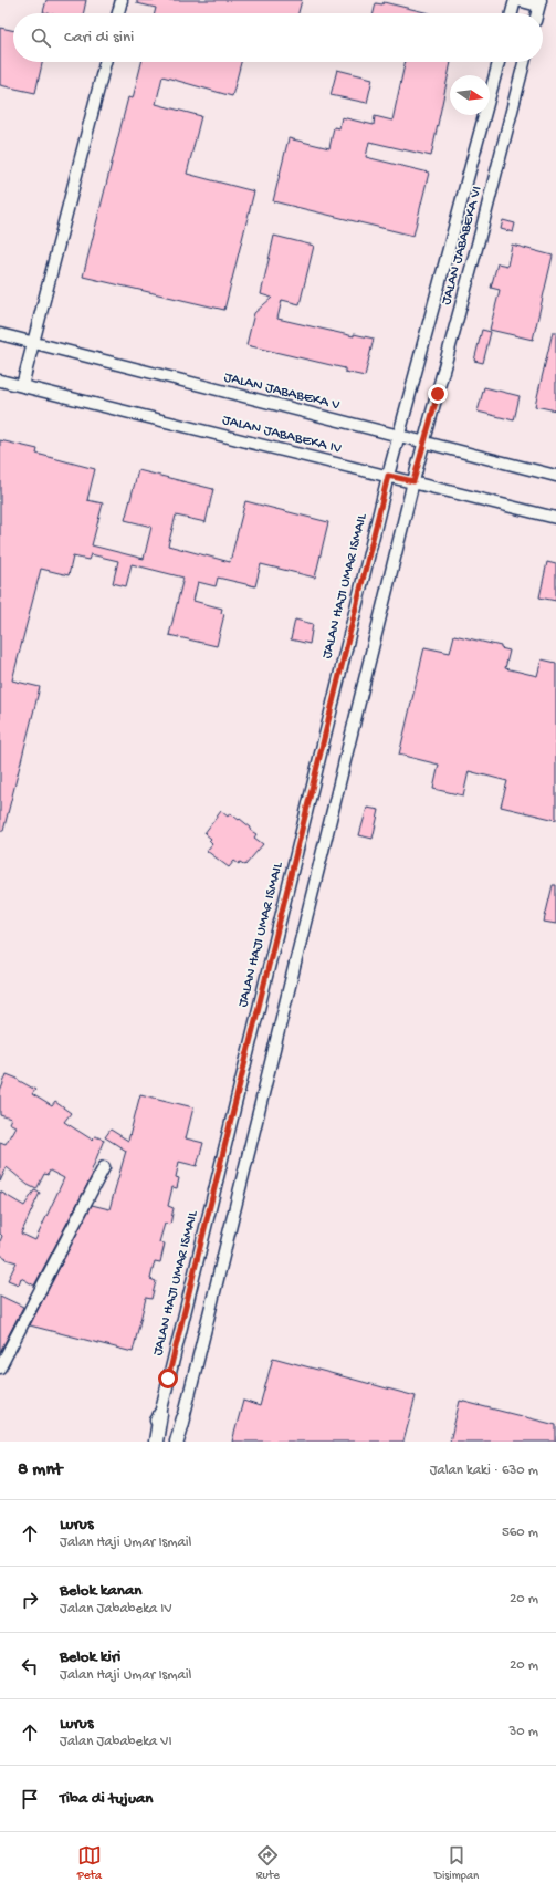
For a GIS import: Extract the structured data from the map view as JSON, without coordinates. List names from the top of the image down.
{
  "streets": {
    "main road": ["JALAN HAJI UMAR ISMAIL"],
    "street": ["JALAN JABABEKA VI", "JALAN JABABEKA V", "JALAN JABABEKA IV"]
  },
  "crossings": [
    ["JALAN JABABEKA VI", "JALAN JABABEKA V"],
    ["JALAN JABABEKA VI", "JALAN HAJI UMAR ISMAIL"],
    ["JALAN JABABEKA V", "JALAN HAJI UMAR ISMAIL"],
    ["JALAN JABABEKA IV", "JALAN HAJI UMAR ISMAIL"]
  ],
  "north": "right",
  "page": {
    "search": "Cari di sini",
    "heading": ["8 mnt", "Jalan kaki · 630 m"],
    "list": [
      ["Lurus", "Jalan Haji Umar Ismail", "560 m"],
      ["Belok kanan", "Jalan Jababeka IV", "20 m"],
      ["Belok kiri", "Jalan Haji Umar Ismail", "20 m"],
      ["Lurus", "Jalan Jababeka VI", "30 m"],
      "Tiba di tujuan"
    ],
    "nav": ["Peta", "Rute", "Disimpan"]
  }
}
